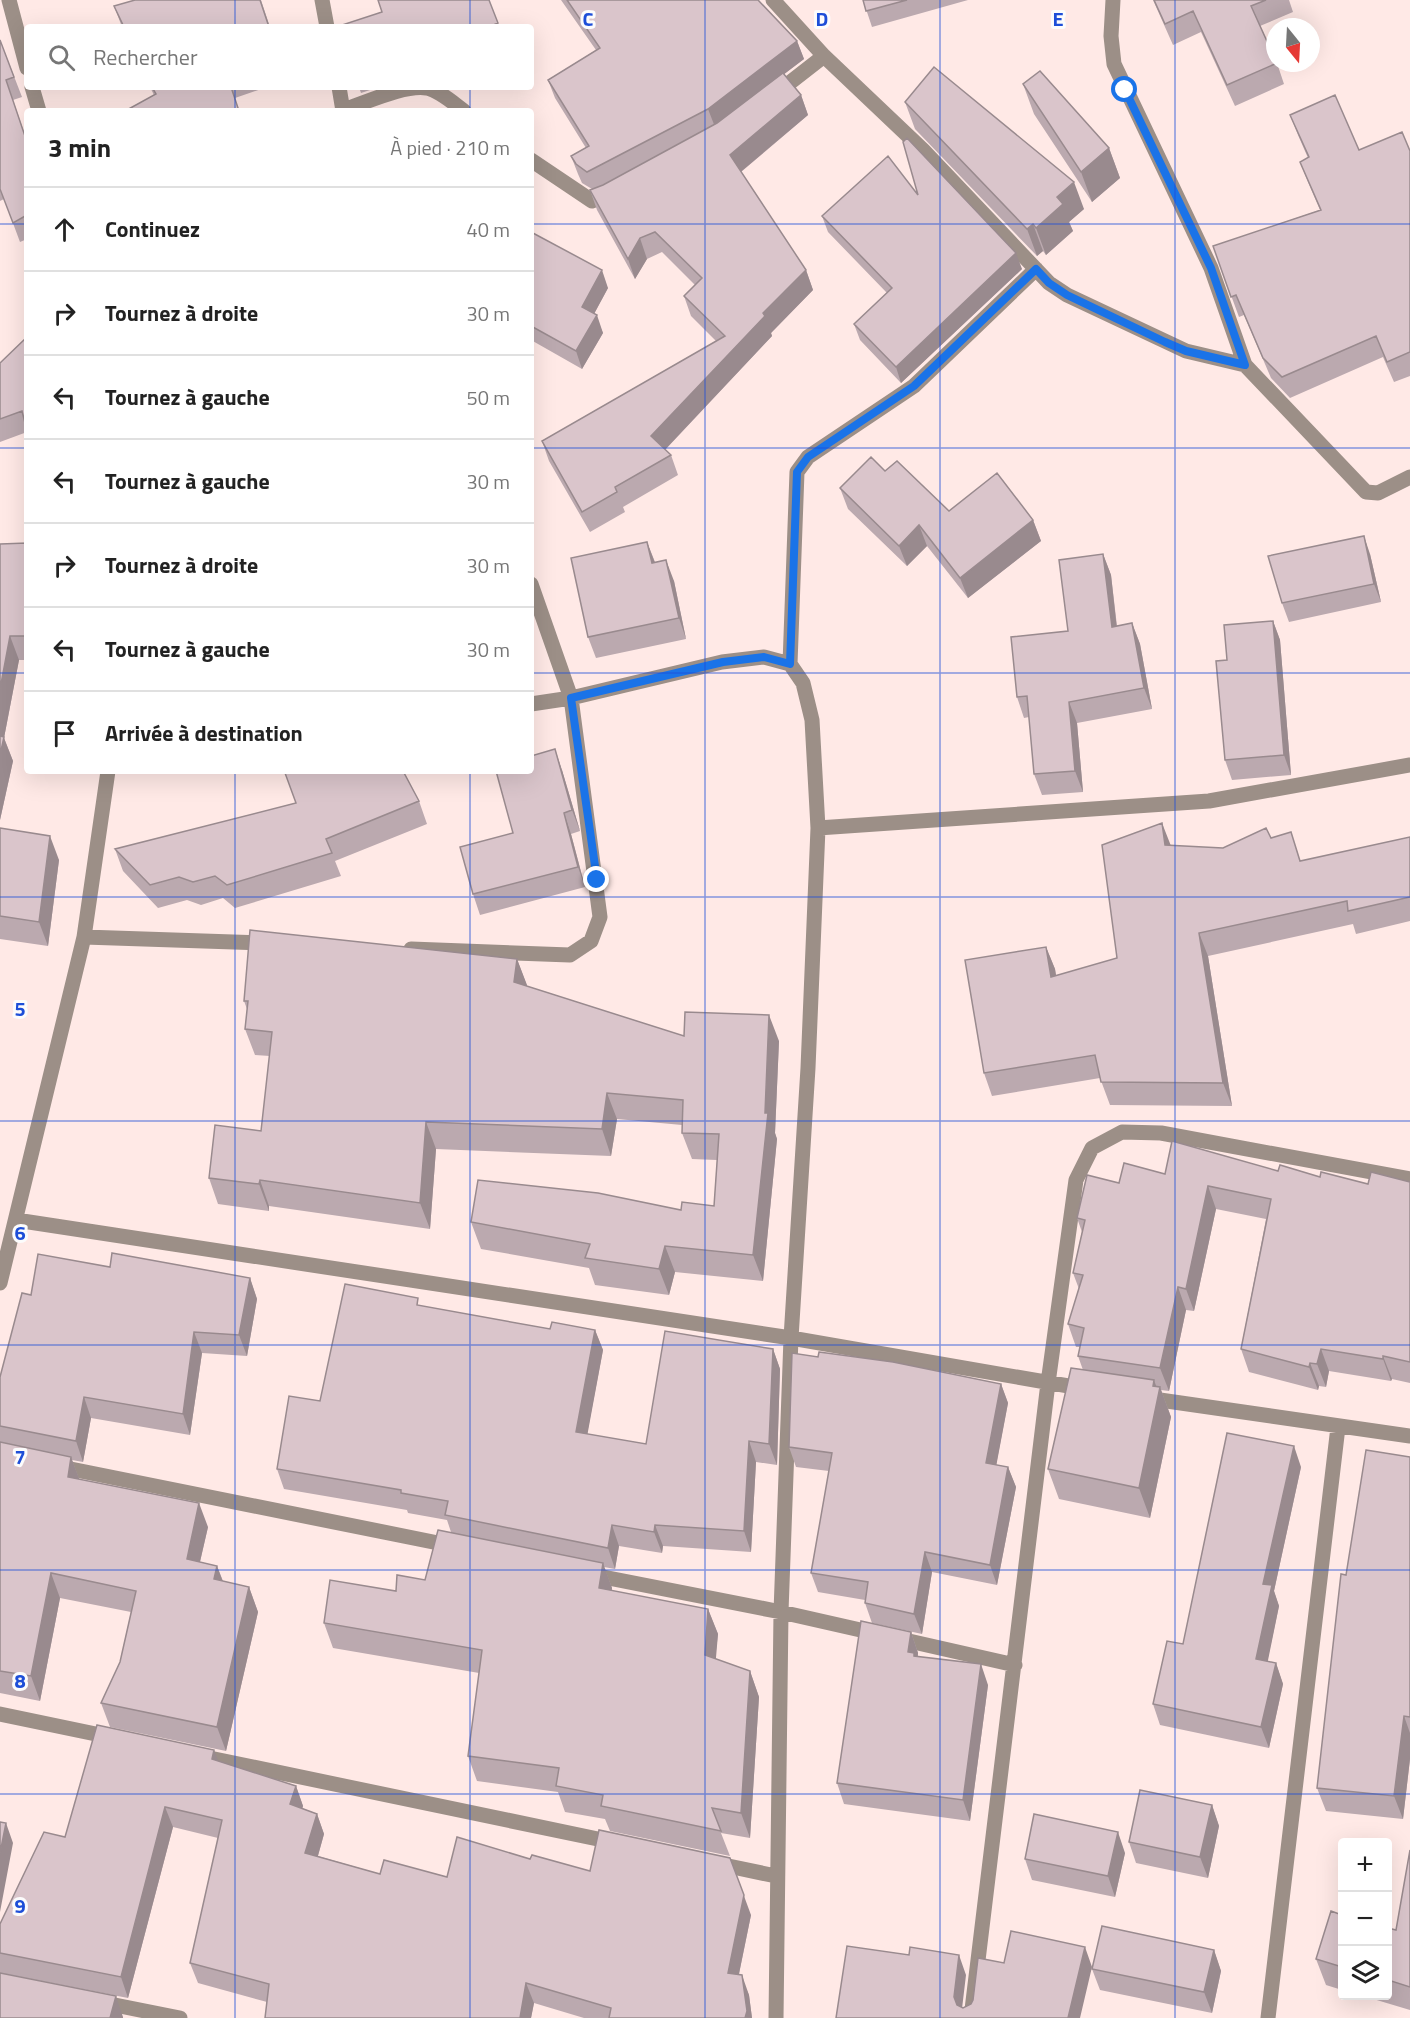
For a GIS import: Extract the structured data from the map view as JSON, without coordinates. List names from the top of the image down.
{
  "north": "bottom",
  "page": {
    "search": "Rechercher",
    "heading": ["3 min", "À pied · 210 m"],
    "list": [
      ["Continuez", "40 m"],
      ["Tournez à droite", "30 m"],
      ["Tournez à gauche", "50 m"],
      ["Tournez à gauche", "30 m"],
      ["Tournez à droite", "30 m"],
      ["Tournez à gauche", "30 m"],
      "Arrivée à destination"
    ],
    "map_buttons": ["+", "−"]
  },
  "grid": {
    "columns": ["C", "D", "E"],
    "rows": [
      "5",
      "6",
      "7",
      "8",
      "9"
    ]
  }
}
